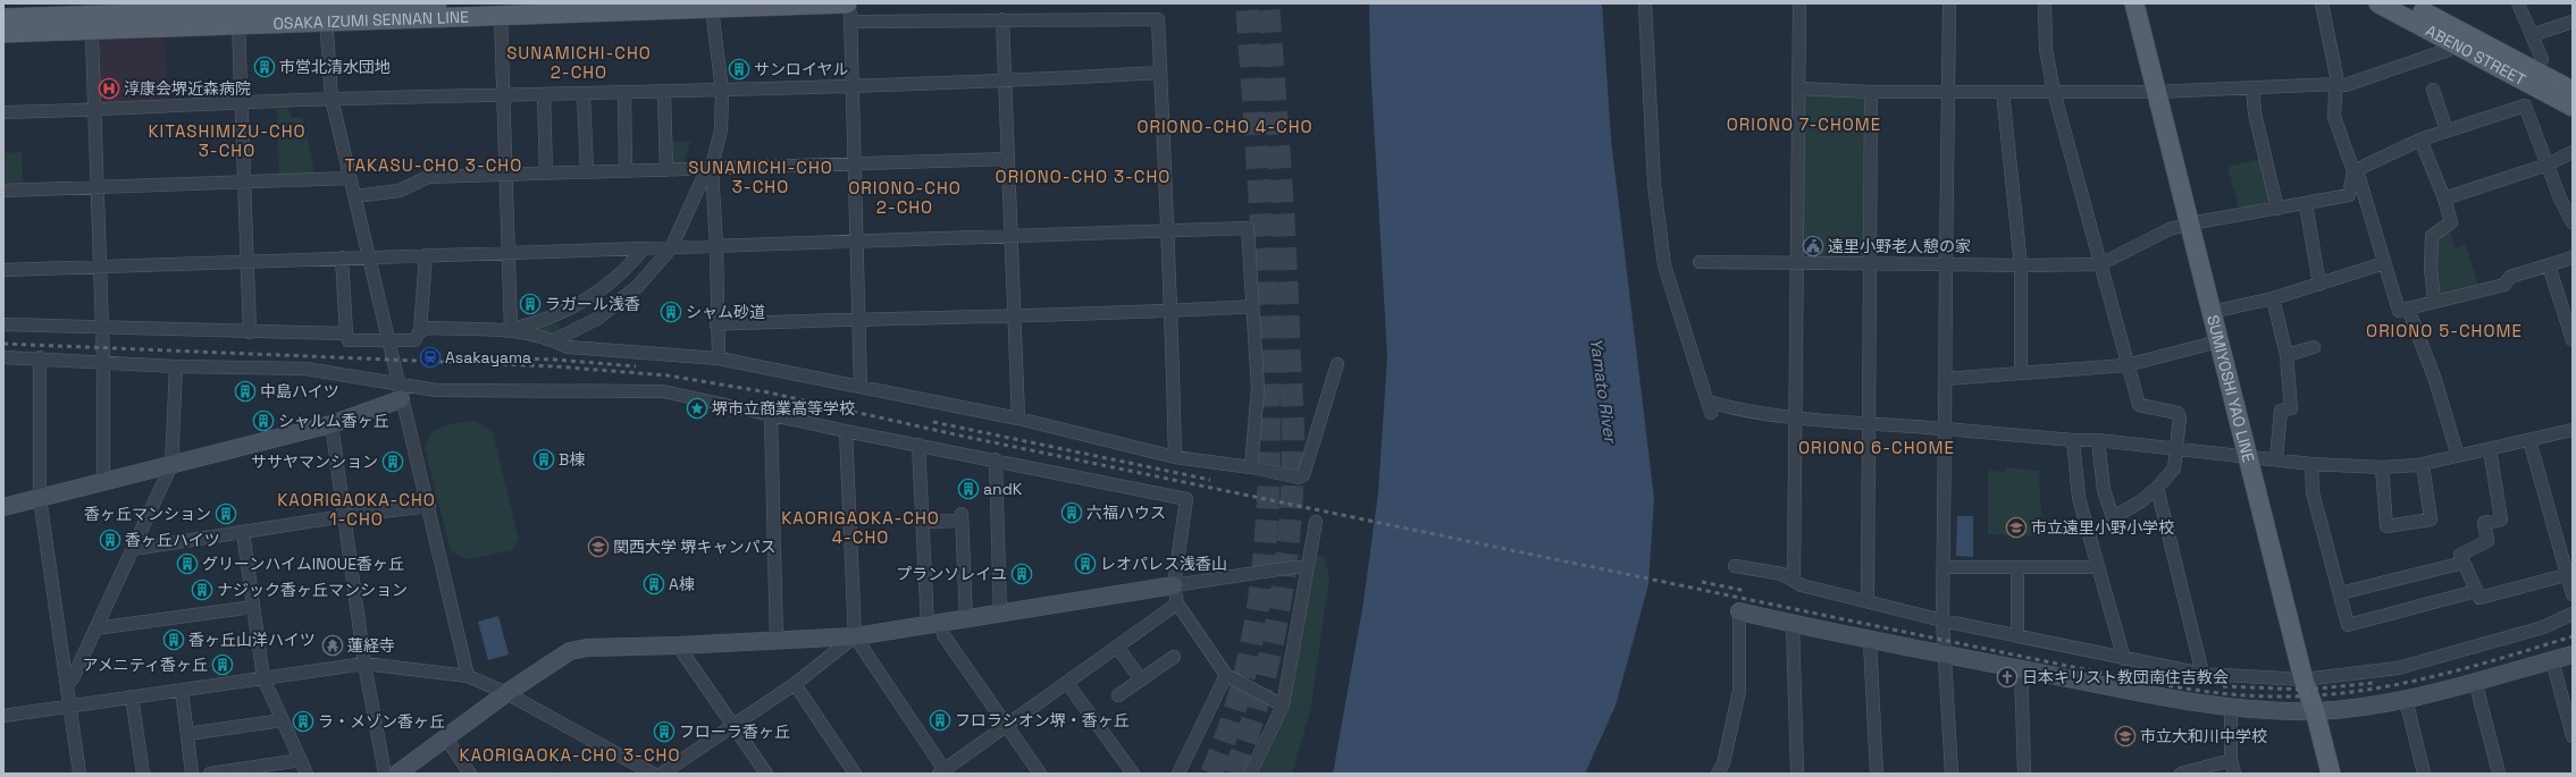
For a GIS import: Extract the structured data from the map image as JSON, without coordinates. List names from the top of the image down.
{
  "streets": {
    "main road": ["OSAKA IZUMI SENNAN LINE", "ABENO STREET", "SUMIYOSHI YAO LINE"]
  },
  "districts": [
    "SUNAMICHI-CHO 2-CHO",
    "ORIONO 7-CHOME",
    "ORIONO-CHO 4-CHO",
    "KITASHIMIZU-CHO 3-CHO",
    "TAKASU-CHO 3-CHO",
    "SUNAMICHI-CHO 3-CHO",
    "ORIONO-CHO 3-CHO",
    "ORIONO-CHO 2-CHO",
    "ORIONO 5-CHOME",
    "ORIONO 6-CHOME",
    "KAORIGAOKA-CHO 1-CHO",
    "KAORIGAOKA-CHO 4-CHO",
    "KAORIGAOKA-CHO 3-CHO"
  ],
  "water": ["Yamato River"],
  "places": {
    "building": [
      "市営北清水団地",
      "サンロイヤル",
      "ラガール浅香",
      "シャム砂道",
      "中島ハイツ",
      "シャルム香ヶ丘",
      "B棟",
      "ササヤマンション",
      "andK",
      "六福ハウス",
      "香ヶ丘マンション",
      "香ヶ丘ハイツ",
      "グリーンハイムINOUE香ヶ丘",
      "レオパレス浅香山",
      "プランソレイユ",
      "A棟",
      "ナジック香ヶ丘マンション",
      "香ヶ丘山洋ハイツ",
      "アメニティ香ヶ丘",
      "フロラシオン堺・香ヶ丘",
      "ラ・メゾン香ヶ丘",
      "フローラ香ヶ丘"
    ],
    "hospital": ["淳康会堺近森病院"],
    "public building": ["遠里小野老人憩の家"],
    "station": ["Asakayama"],
    "place": ["堺市立商業高等学校"],
    "school or university": ["市立遠里小野小学校", "関西大学 堺キャンパス", "市立大和川中学校"],
    "temple": ["蓮経寺"],
    "church": ["日本キリスト教団南住吉教会"]
  }
}
